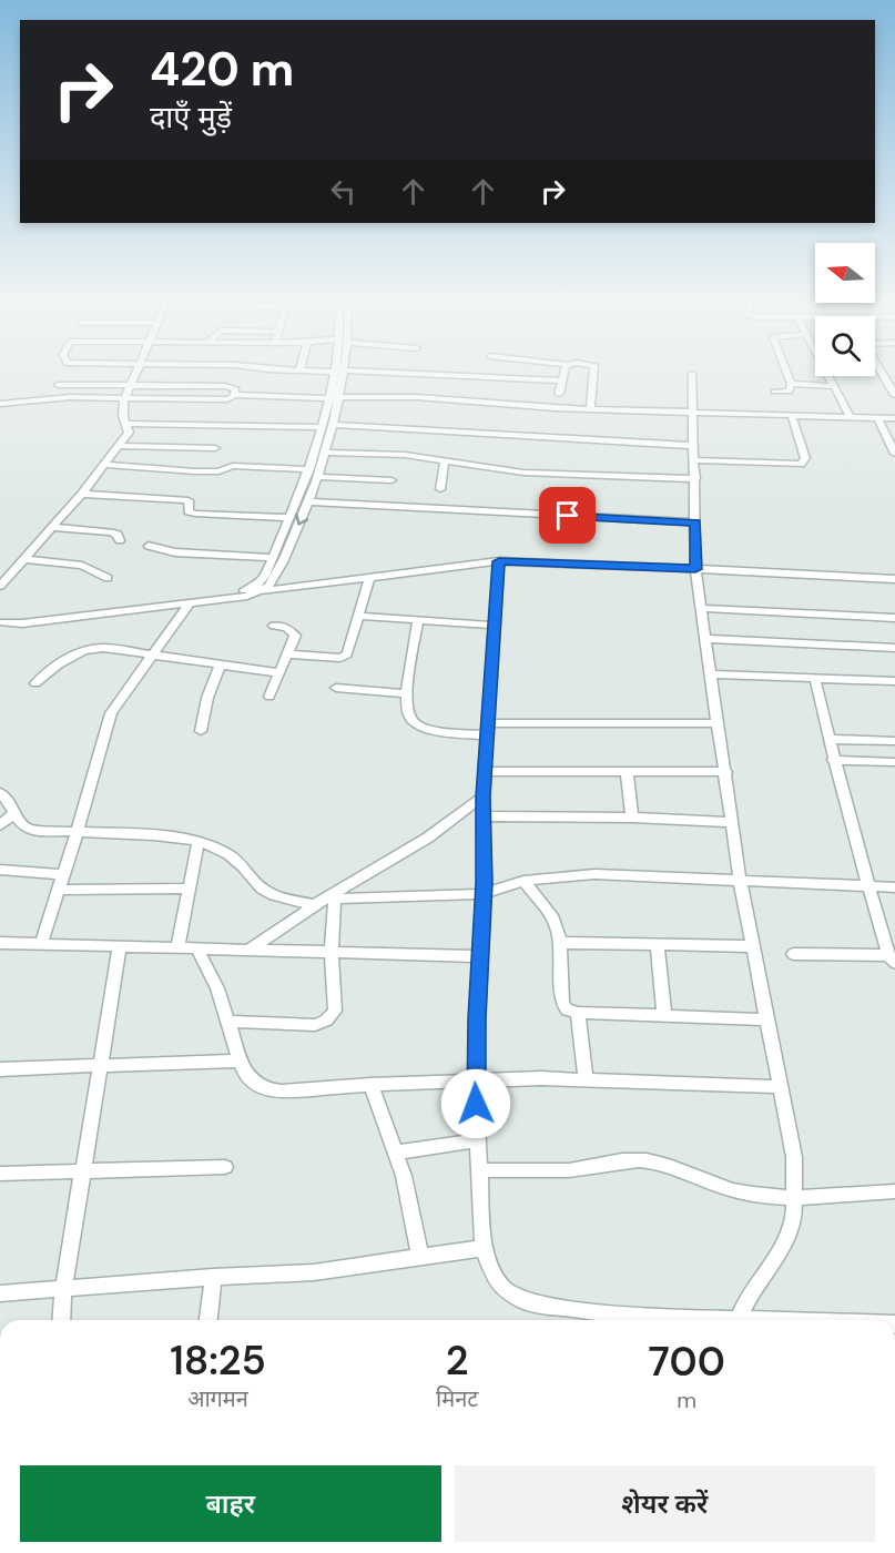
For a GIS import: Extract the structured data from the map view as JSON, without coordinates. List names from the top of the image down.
{
  "north": "left",
  "page": {
    "turn": ["420 m", "दाएँ मुड़ें"],
    "eta": [
      "18:25",
      "आगमन",
      "2",
      "मिनट",
      "700",
      "m"
    ],
    "buttons": ["बाहर", "शेयर करें"]
  }
}
